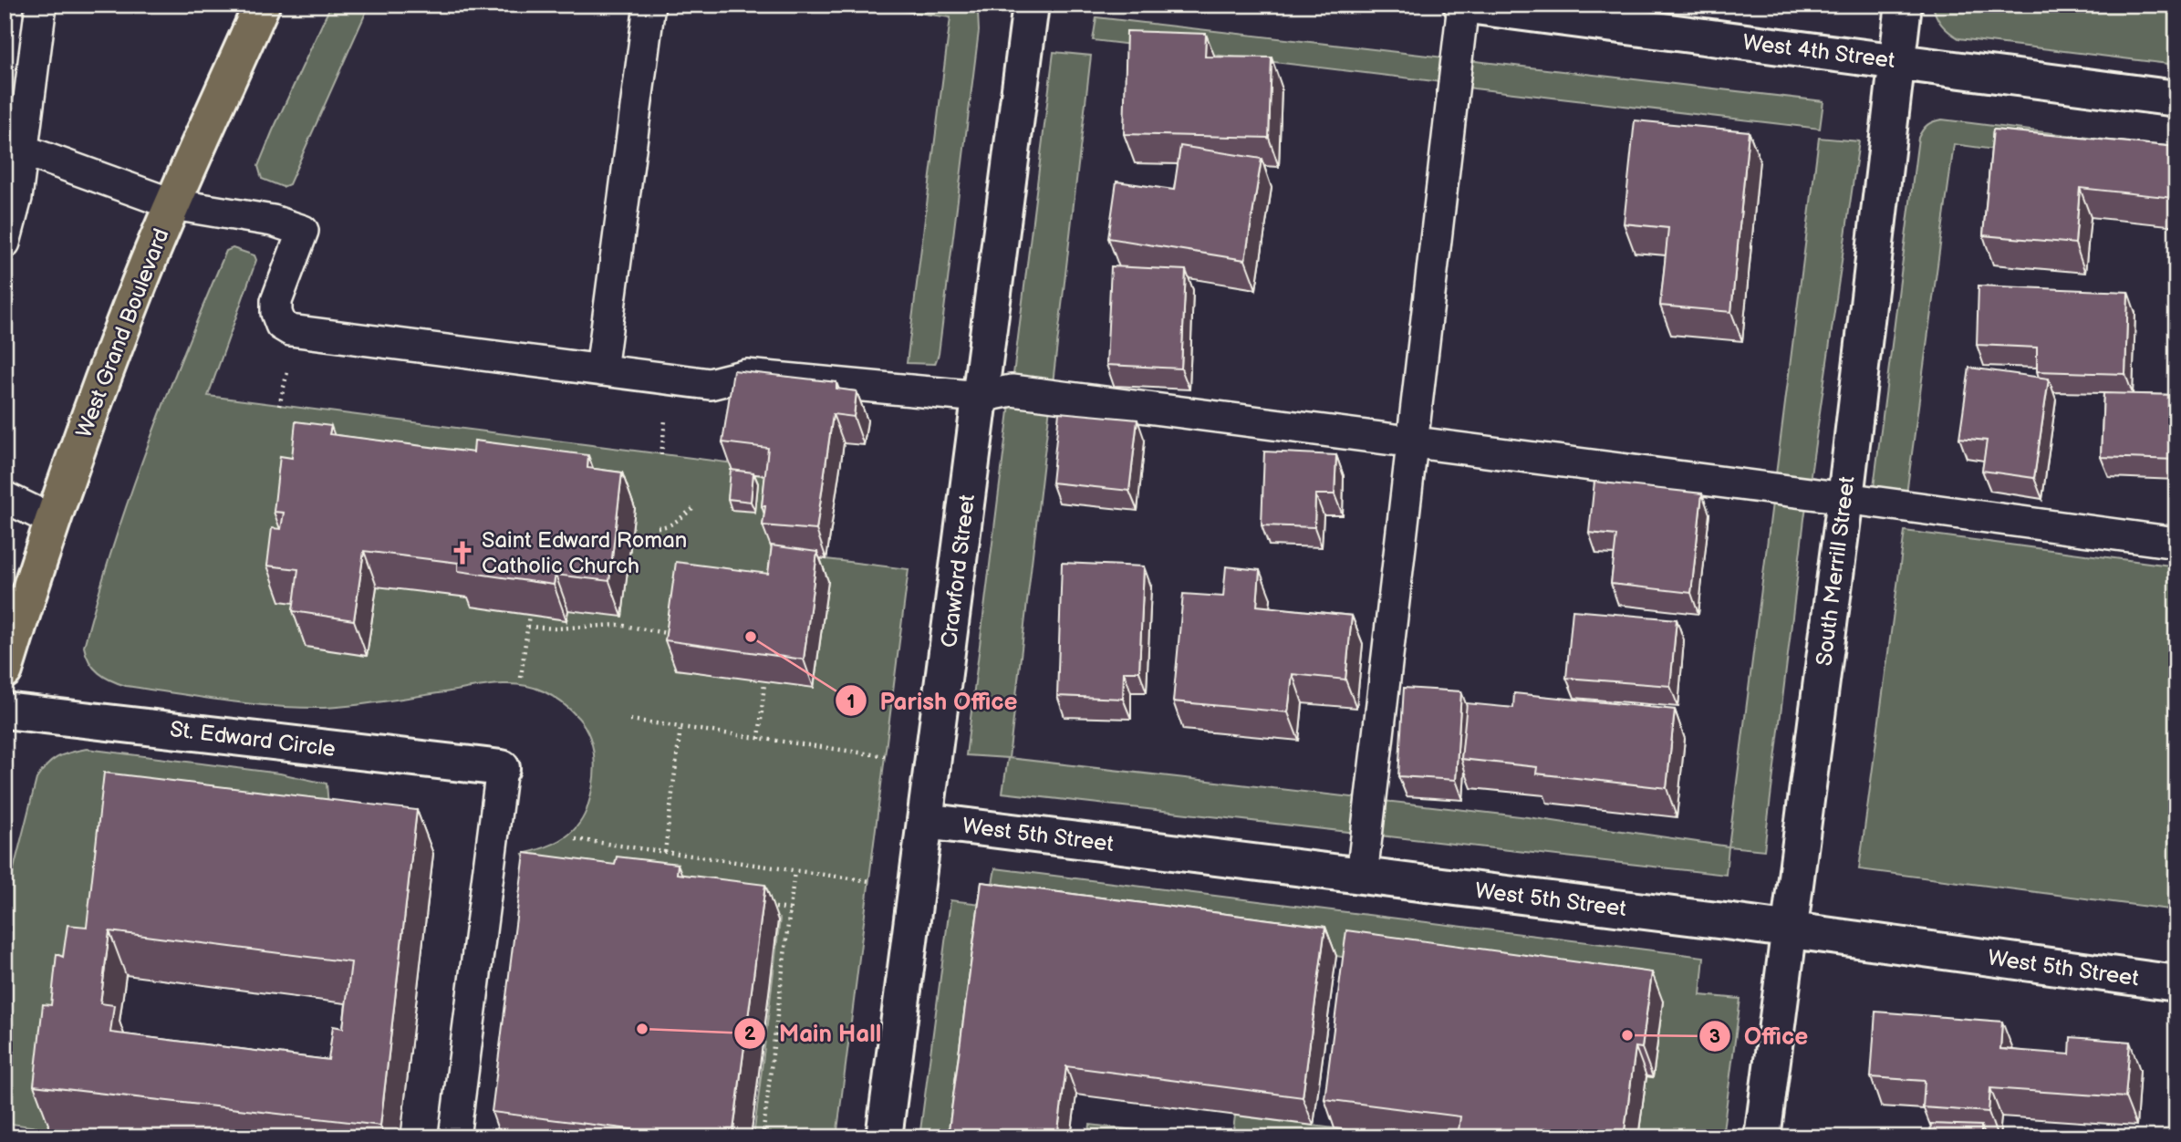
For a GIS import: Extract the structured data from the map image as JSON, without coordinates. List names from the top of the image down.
{
  "streets": {
    "main road": ["West Grand Boulevard"],
    "street": [
      "West 4th Street",
      "Crawford Street",
      "South Merrill Street",
      "St. Edward Circle",
      "West 5th Street"
    ]
  },
  "crossings": [
    ["West 4th Street", "South Merrill Street"],
    ["Crawford Street", "West 5th Street"],
    ["South Merrill Street", "West 5th Street"]
  ],
  "places": {
    "church": ["Saint Edward Roman Catholic Church"],
    "other": ["Parish Office", "Main Hall", "Office"]
  }
}
